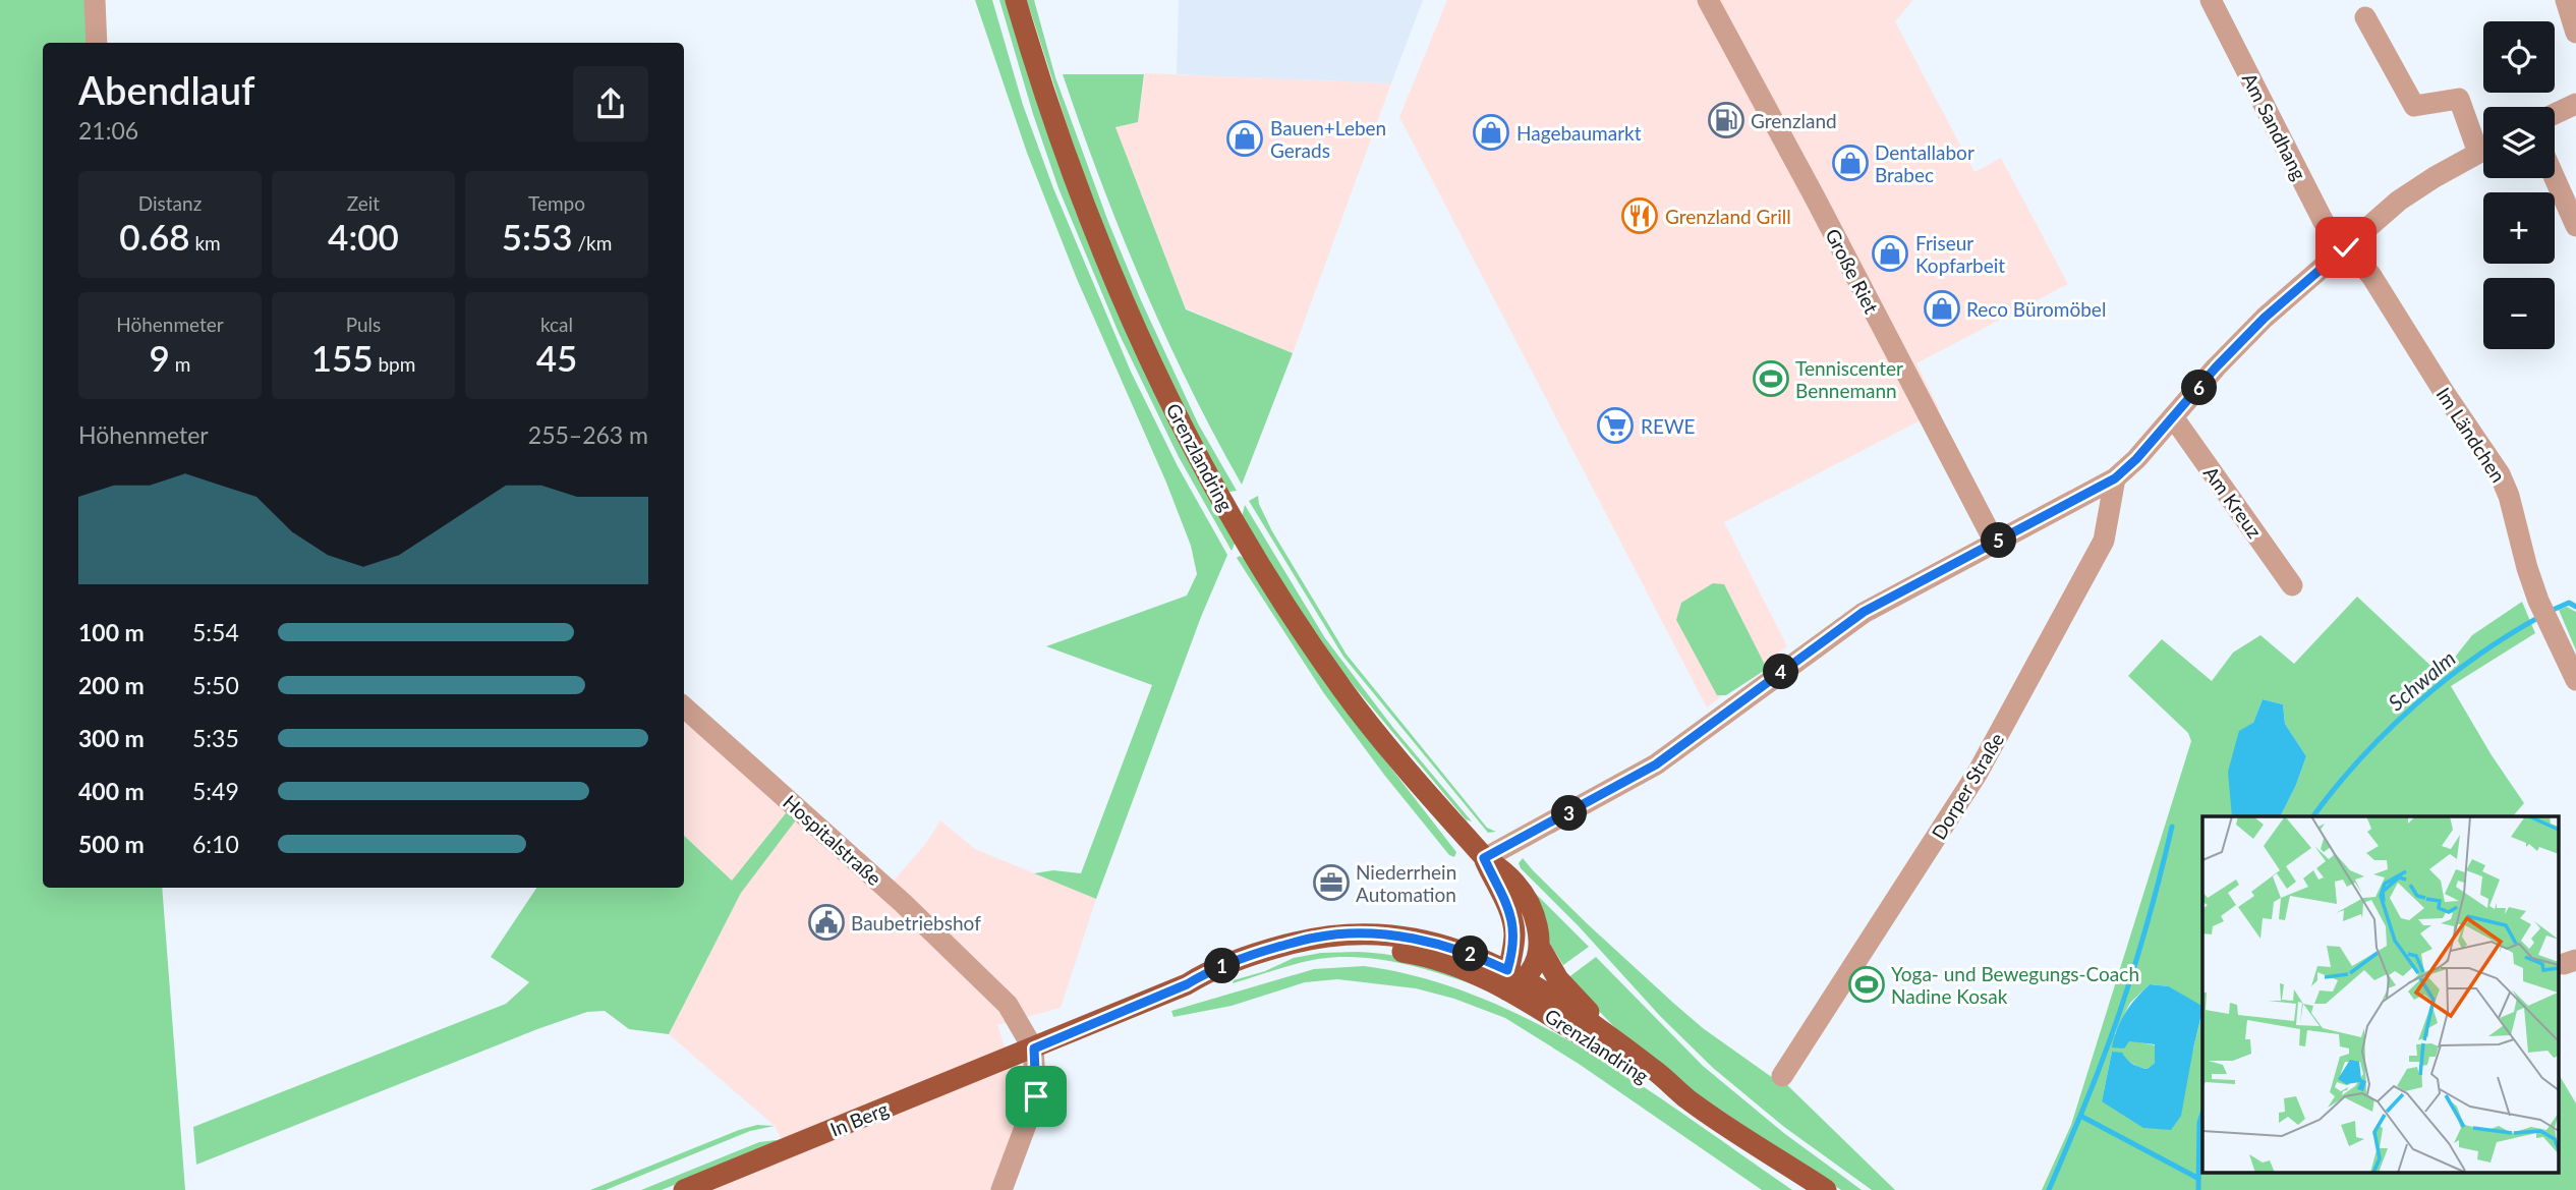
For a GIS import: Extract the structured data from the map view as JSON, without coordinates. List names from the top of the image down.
{
  "streets": {
    "main road": ["Grenzlandring", "In Berg"],
    "street": [
      "Am Sandhang",
      "Große Riet",
      "Im Ländchen",
      "Am Kreuz",
      "Dorper Straße",
      "Hospitalstraße"
    ]
  },
  "crossings": [
    ["Am Sandhang", "Im Ländchen"],
    ["Grenzlandring", "In Berg"],
    ["Hospitalstraße", "In Berg"]
  ],
  "water": ["Schwalm"],
  "places": {
    "fuel station": ["Grenzland"],
    "shop": [
      "Hagebaumarkt",
      "Bauen+Leben Gerads",
      "Dentallabor Brabec",
      "Friseur Kopfarbeit",
      "Reco Büromöbel"
    ],
    "restaurant": ["Grenzland Grill"],
    "sports": ["Tenniscenter Bennemann", "Yoga- und Bewegungs-Coach Nadine Kosak"],
    "supermarket": ["REWE"],
    "office": ["Niederrhein Automation"],
    "public building": ["Baubetriebshof"]
  },
  "page": {
    "map_buttons": ["+", "−"],
    "heading": ["Abendlauf", "21:06"],
    "stats": [
      ["Distanz", "0.68 km"],
      ["Zeit", "4:00"],
      ["Tempo", "5:53 /km"],
      ["Höhenmeter", "9 m"],
      ["Puls", "155 bpm"],
      ["kcal", "45"]
    ],
    "pins": [
      "6",
      "5",
      "4",
      "3",
      "2",
      "1"
    ],
    "chart": ["Höhenmeter", "255–263 m"],
    "list": [
      {
        "name": "100 m",
        "note": "5:54"
      },
      {
        "name": "200 m",
        "note": "5:50"
      },
      {
        "name": "300 m",
        "note": "5:35"
      },
      {
        "name": "400 m",
        "note": "5:49"
      },
      {
        "name": "500 m",
        "note": "6:10"
      }
    ]
  }
}
